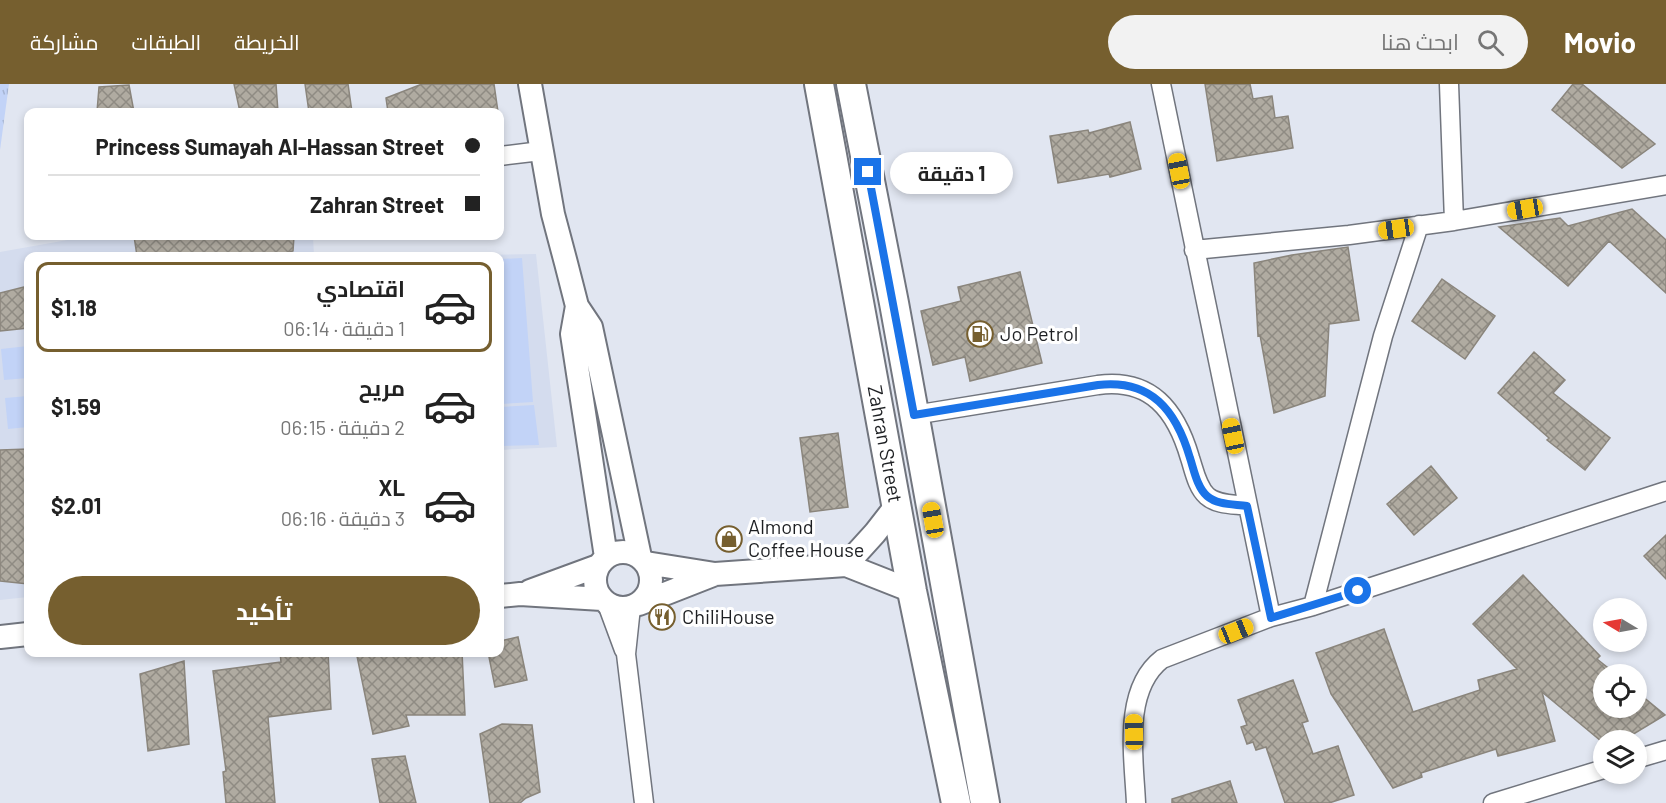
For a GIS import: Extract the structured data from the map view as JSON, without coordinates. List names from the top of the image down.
{
  "streets": {
    "main road": ["Zahran Street"]
  },
  "places": {
    "fuel station": ["Jo Petrol"],
    "shop": ["Almond Coffee House"],
    "restaurant": ["ChiliHouse"]
  },
  "north": "left",
  "page": {
    "header": "Movio",
    "search": "ابحث هنا",
    "nav": ["الخريطة", "الطبقات", "مشاركة"],
    "banner": ["Princess Sumayah Al-Hassan Street", "Zahran Street"],
    "bubble": "1 دقيقة",
    "list": [
      {
        "name": "اقتصادي",
        "note": "1 دقيقة · 06:14",
        "value": "$1.18"
      },
      {
        "name": "مريح",
        "note": "2 دقيقة · 06:15",
        "value": "$1.59"
      },
      {
        "name": "XL",
        "note": "3 دقيقة · 06:16",
        "value": "$2.01"
      }
    ],
    "buttons": "تأكيد"
  }
}
